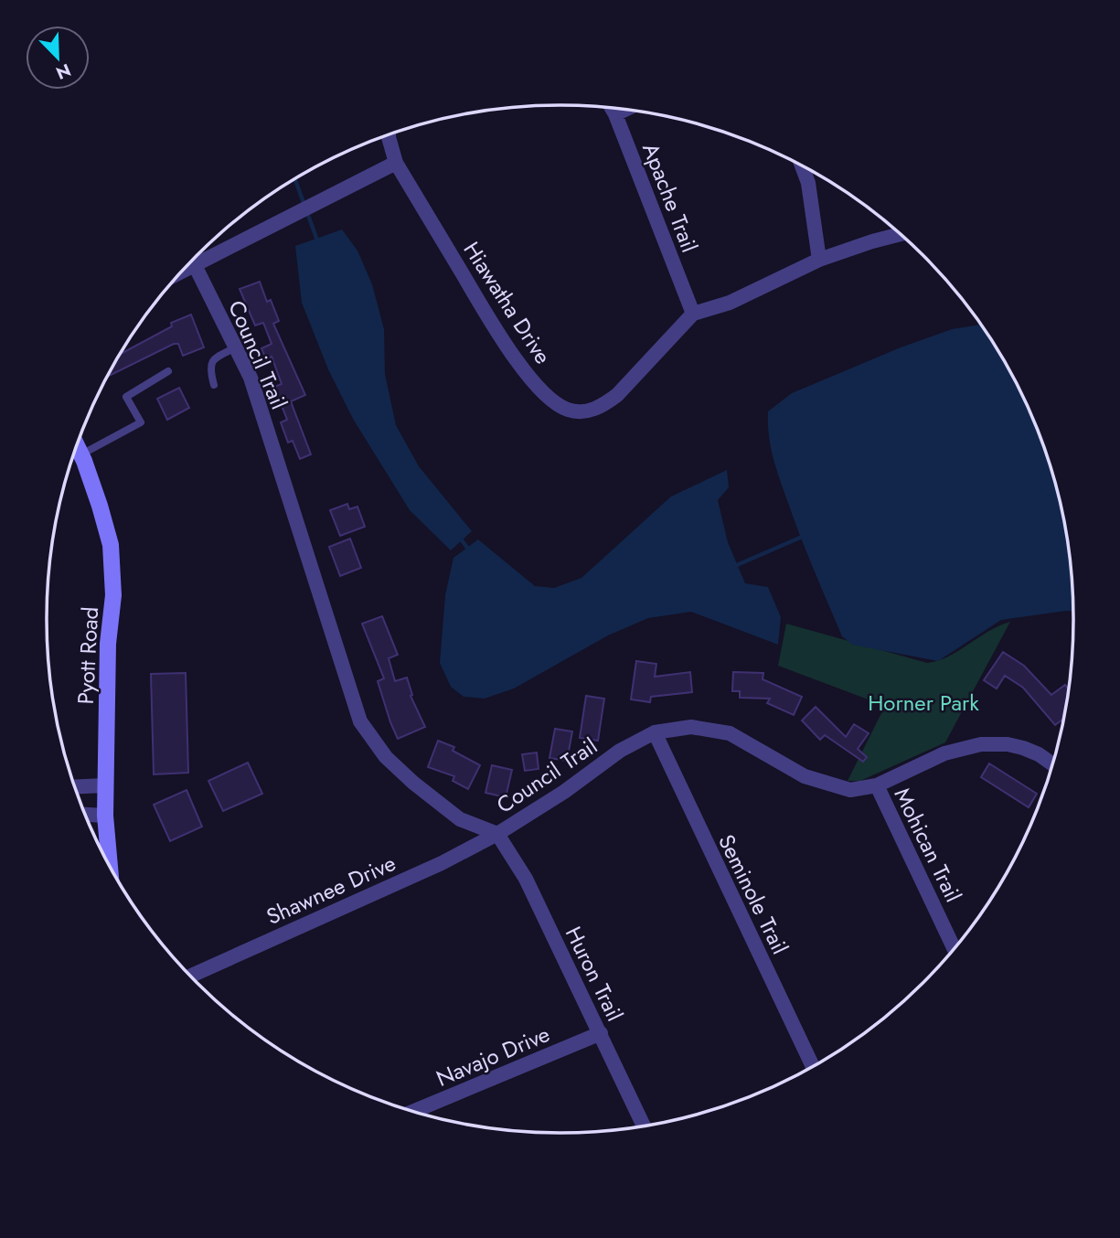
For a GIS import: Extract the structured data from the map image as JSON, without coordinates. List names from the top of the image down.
{
  "streets": {
    "street": [
      "Apache Trail",
      "Hiawatha Drive",
      "Council Trail",
      "Pyott Road",
      "Mohican Trail",
      "Shawnee Drive",
      "Seminole Trail",
      "Huron Trail",
      "Navajo Drive"
    ]
  },
  "crossings": [
    ["Apache Trail", "Hiawatha Drive"],
    ["Council Trail", "Mohican Trail"],
    ["Council Trail", "Shawnee Drive"],
    ["Council Trail", "Seminole Trail"],
    ["Council Trail", "Huron Trail"],
    ["Shawnee Drive", "Huron Trail"],
    ["Huron Trail", "Navajo Drive"]
  ],
  "parks": ["Horner Park"],
  "north": "bottom right"
}
